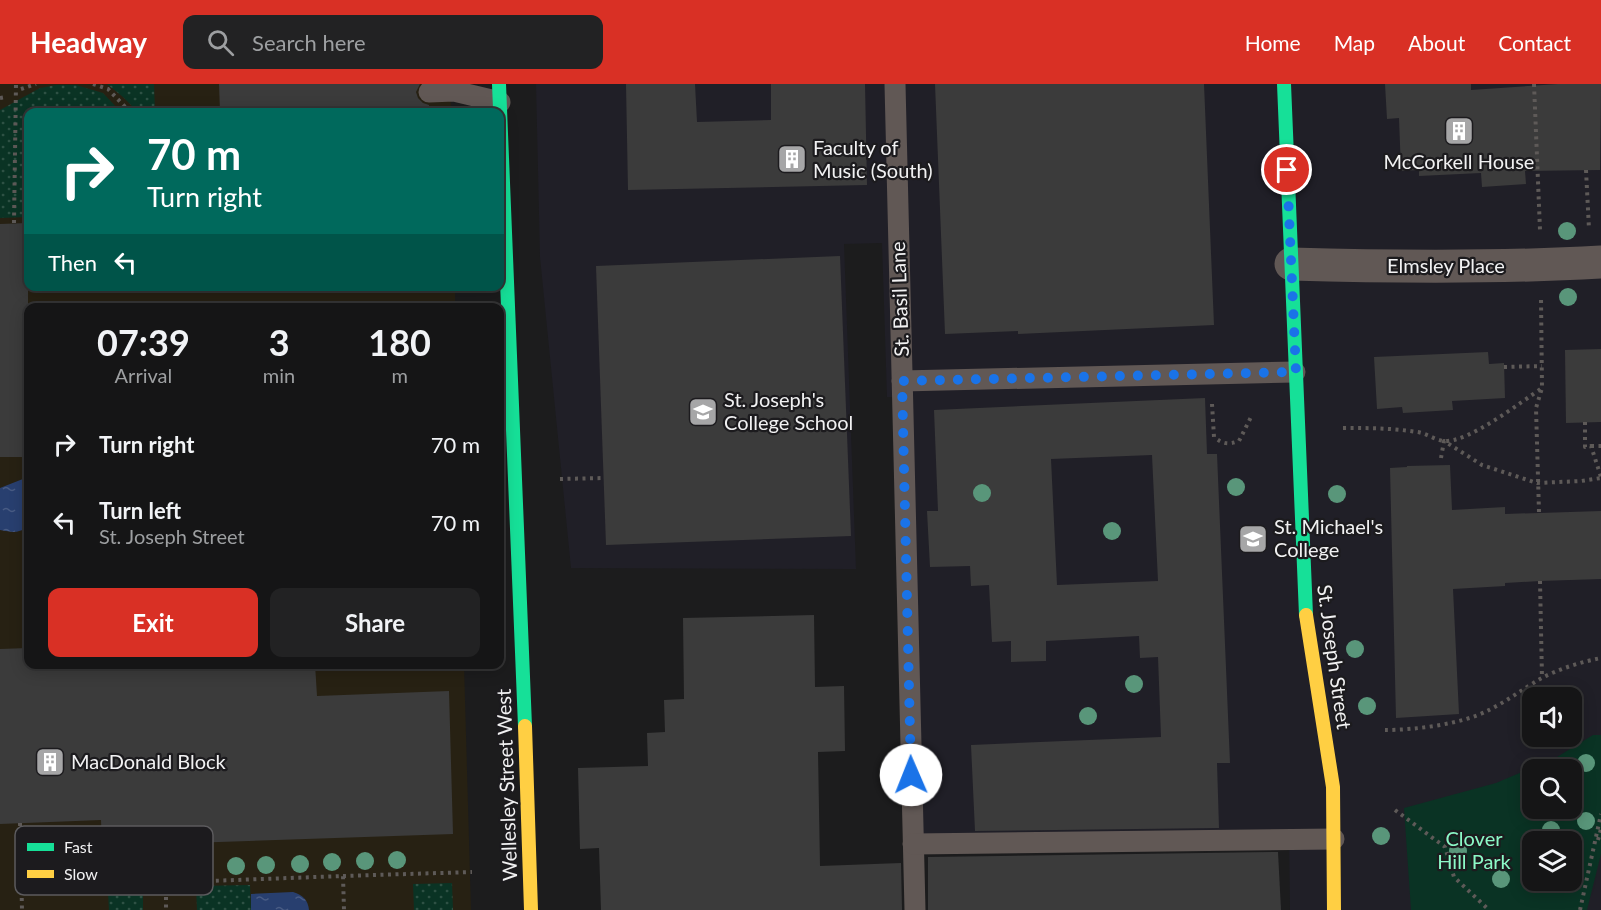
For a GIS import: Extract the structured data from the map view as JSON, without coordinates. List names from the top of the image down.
{
  "streets": {
    "street": ["Elmsley Place", "St. Joseph Street", "Wellesley Street West"],
    "lane": ["St. Basil Lane"]
  },
  "crossings": [
    ["Elmsley Place", "St. Joseph Street"]
  ],
  "parks": ["Clover Hill Park"],
  "places": {
    "building": ["McCorkell House", "Faculty of Music (South)", "MacDonald Block"],
    "school or university": ["St. Joseph's College School", "St. Michael's College"]
  },
  "legend": ["Fast", "Slow"],
  "page": {
    "header": "Headway",
    "search": "Search here",
    "nav": [
      "Home",
      "Map",
      "About",
      "Contact"
    ],
    "turn": ["70 m", "Turn right"],
    "then": "Then",
    "eta": [
      "07:39",
      "Arrival",
      "3",
      "min",
      "180",
      "m"
    ],
    "list": [
      {
        "name": "Turn right",
        "value": "70 m"
      },
      {
        "name": "Turn left",
        "note": "St. Joseph Street",
        "value": "70 m"
      }
    ],
    "buttons": ["Exit", "Share"]
  }
}
